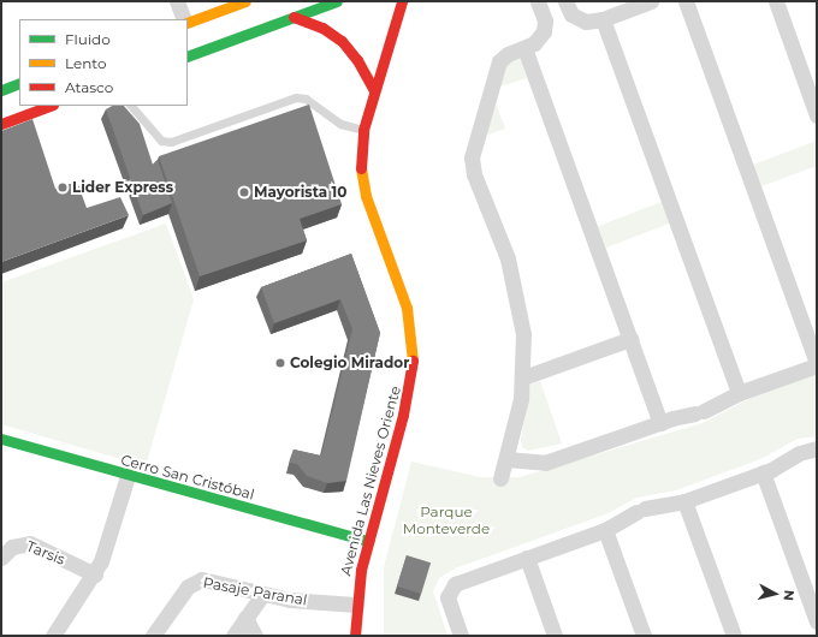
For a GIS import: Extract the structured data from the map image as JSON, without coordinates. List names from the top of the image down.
{
  "streets": {
    "street": [
      "Cerro San Cristóbal",
      "Avenida Las Nieves Oriente",
      "Tarsis",
      "Pasaje Paranal"
    ]
  },
  "crossings": [
    ["Cerro San Cristóbal", "Avenida Las Nieves Oriente"],
    ["Avenida Las Nieves Oriente", "Pasaje Paranal"]
  ],
  "parks": ["Parque Monteverde"],
  "places": ["Lider Express", "Mayorista 10", "Colegio Mirador"],
  "legend": ["Fluido", "Lento", "Atasco"],
  "north": "right"
}
